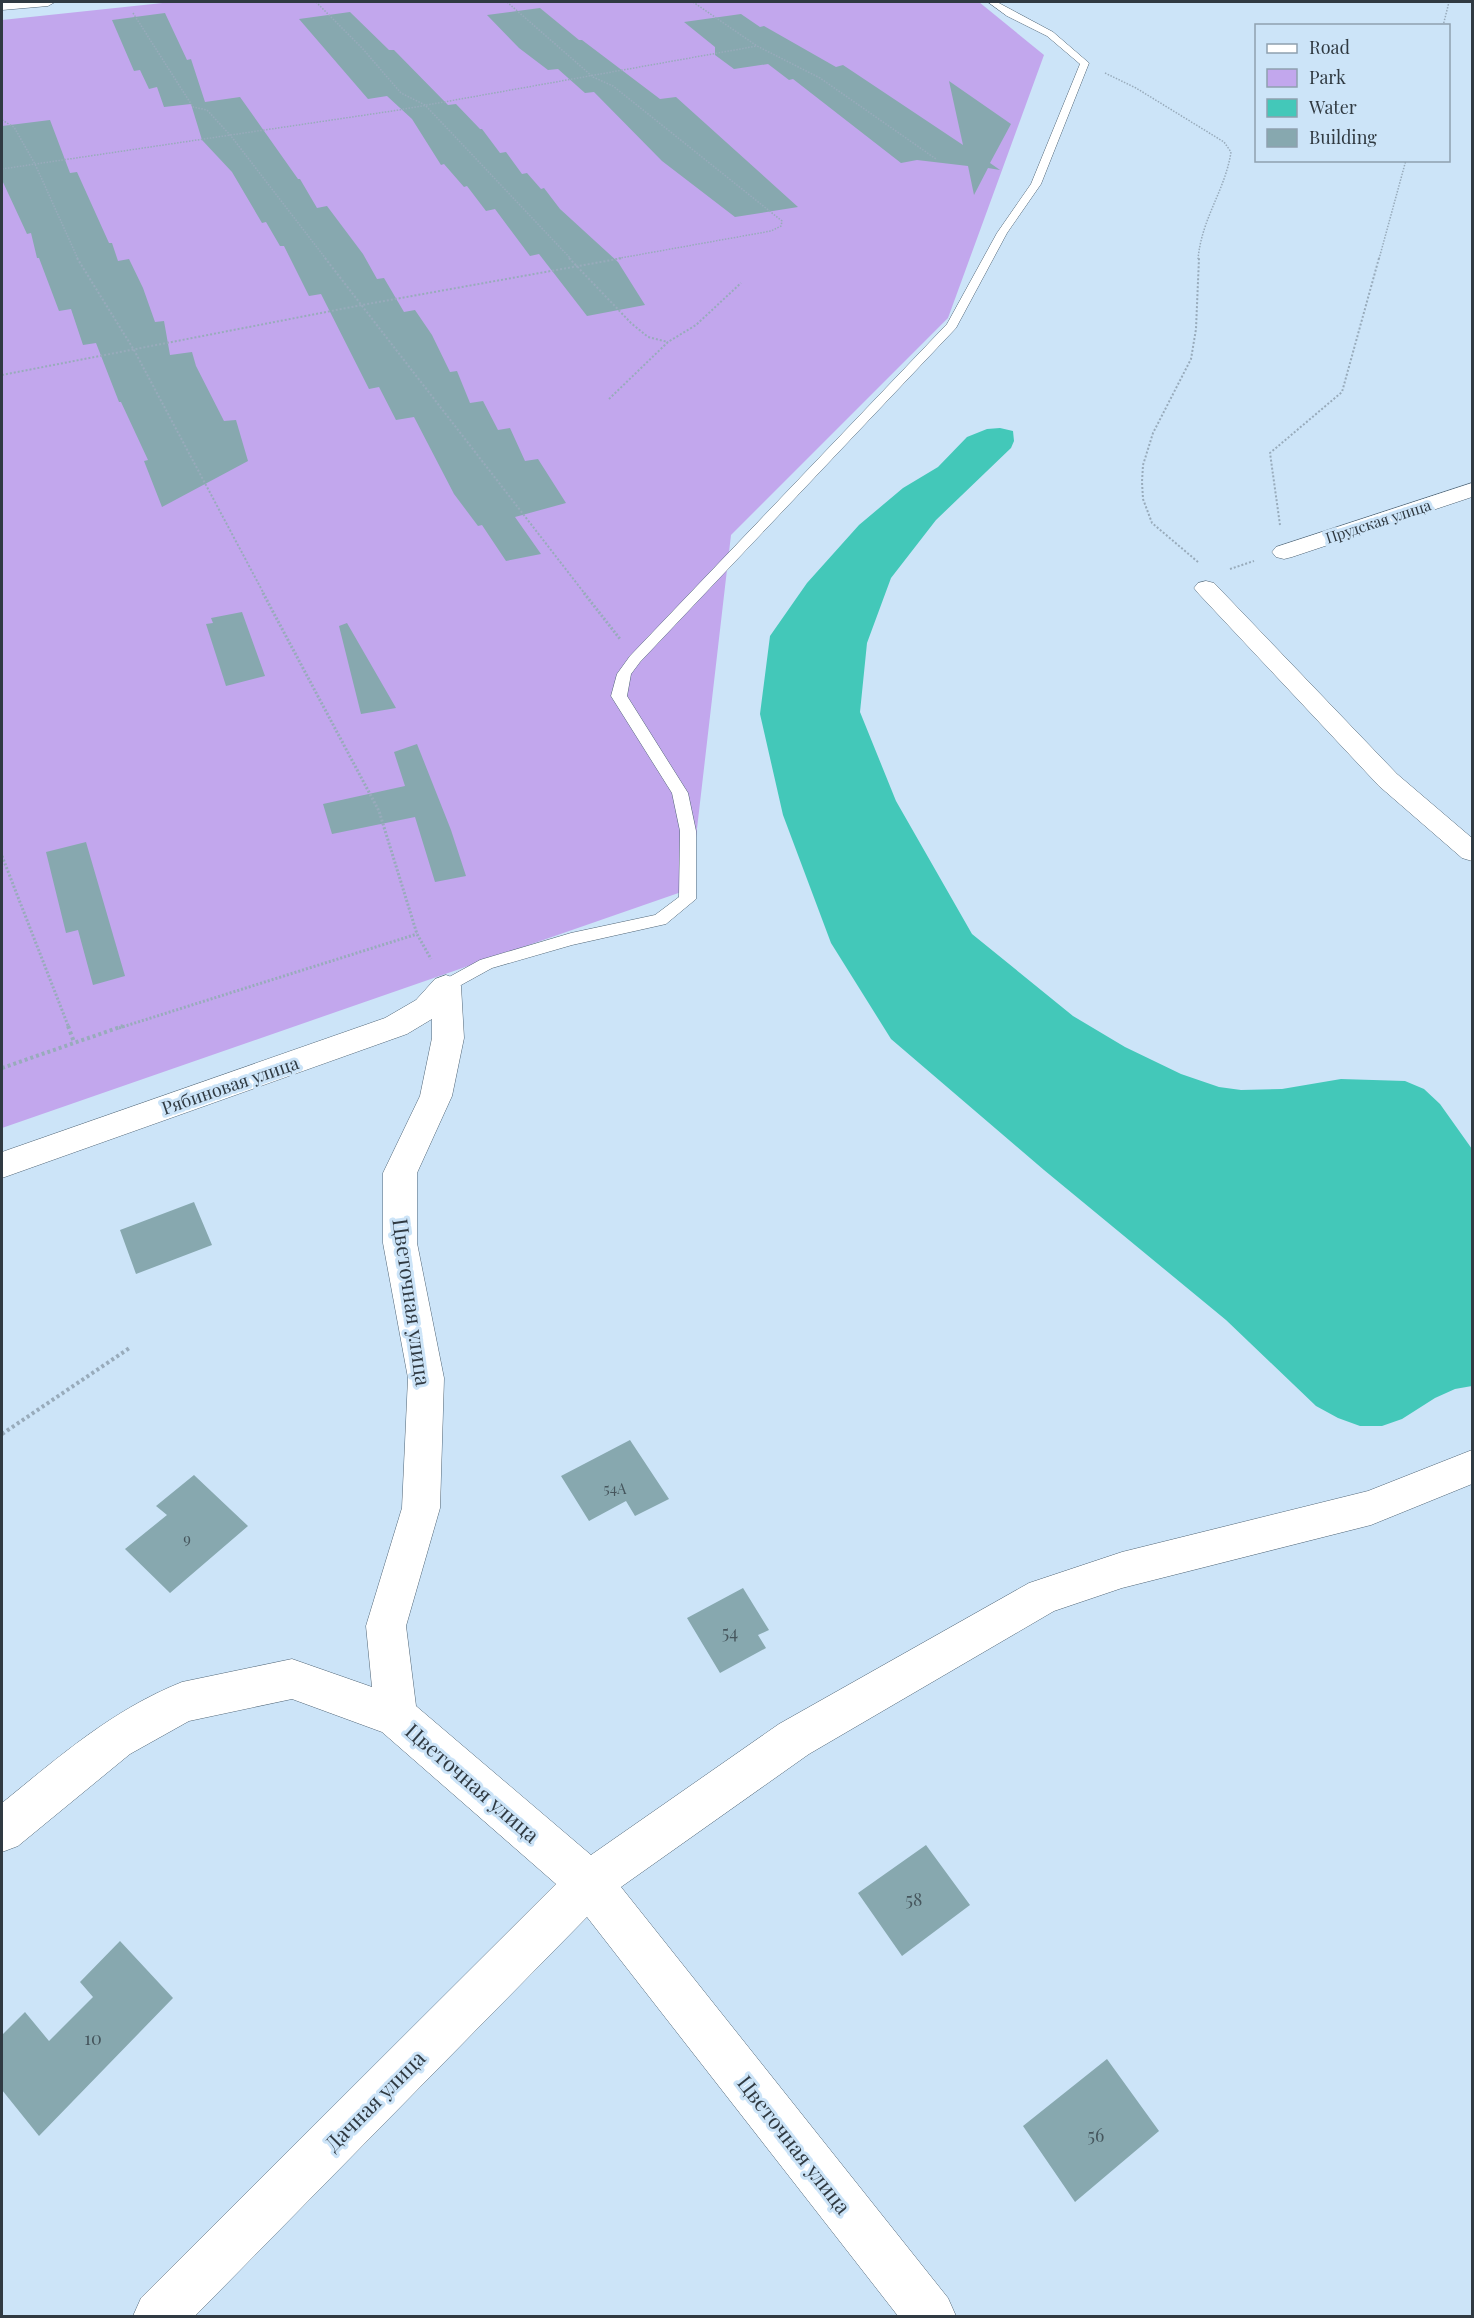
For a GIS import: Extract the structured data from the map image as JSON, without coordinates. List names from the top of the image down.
{
  "streets": {
    "main road": [
      "Прудская улица",
      "Рябиновая улица",
      "Цветочная улица",
      "Дачная улица"
    ]
  },
  "crossings": [
    ["Рябиновая улица", "Цветочная улица"],
    ["Цветочная улица", "Дачная улица"]
  ],
  "house_numbers": [
    "54А",
    "9",
    "54",
    "58",
    "10",
    "56"
  ],
  "legend": [
    "Road",
    "Park",
    "Water",
    "Building"
  ]
}
